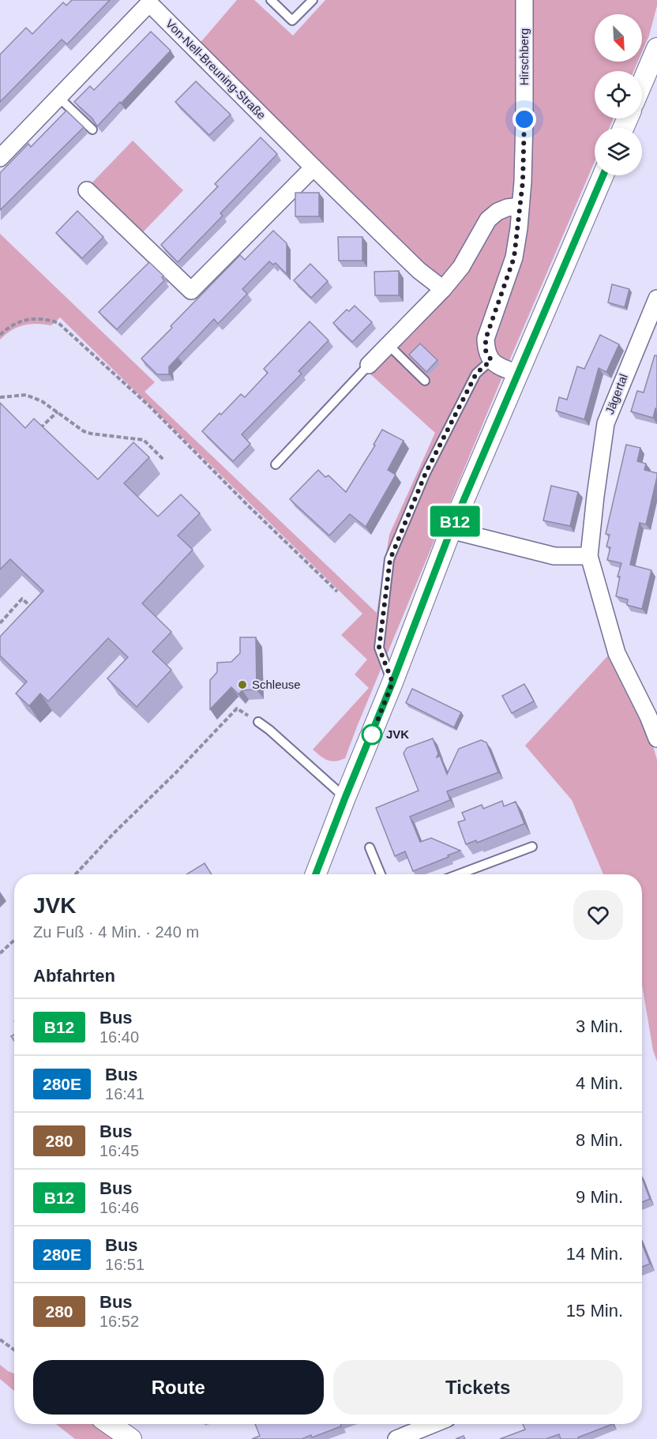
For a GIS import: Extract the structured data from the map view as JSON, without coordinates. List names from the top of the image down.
{
  "streets": {
    "street": ["Hirschberg", "Von-Nell-Breuning-Straße", "Jägertal"]
  },
  "places": ["Schleuse", "JVK"],
  "lines": ["bus line B12"],
  "north": "bottom right",
  "page": {
    "on_map": "B12",
    "heading": [
      ["JVK", "Zu Fuß · 4 Min. · 240 m"],
      "Abfahrten"
    ],
    "list": [
      {
        "mark": "B12",
        "name": "Bus",
        "note": "16:40",
        "value": "3 Min."
      },
      {
        "mark": "280E",
        "name": "Bus",
        "note": "16:41",
        "value": "4 Min."
      },
      {
        "mark": "280",
        "name": "Bus",
        "note": "16:45",
        "value": "8 Min."
      },
      {
        "mark": "B12",
        "name": "Bus",
        "note": "16:46",
        "value": "9 Min."
      },
      {
        "mark": "280E",
        "name": "Bus",
        "note": "16:51",
        "value": "14 Min."
      },
      {
        "mark": "280",
        "name": "Bus",
        "note": "16:52",
        "value": "15 Min."
      }
    ],
    "buttons": ["Route", "Tickets"]
  }
}
